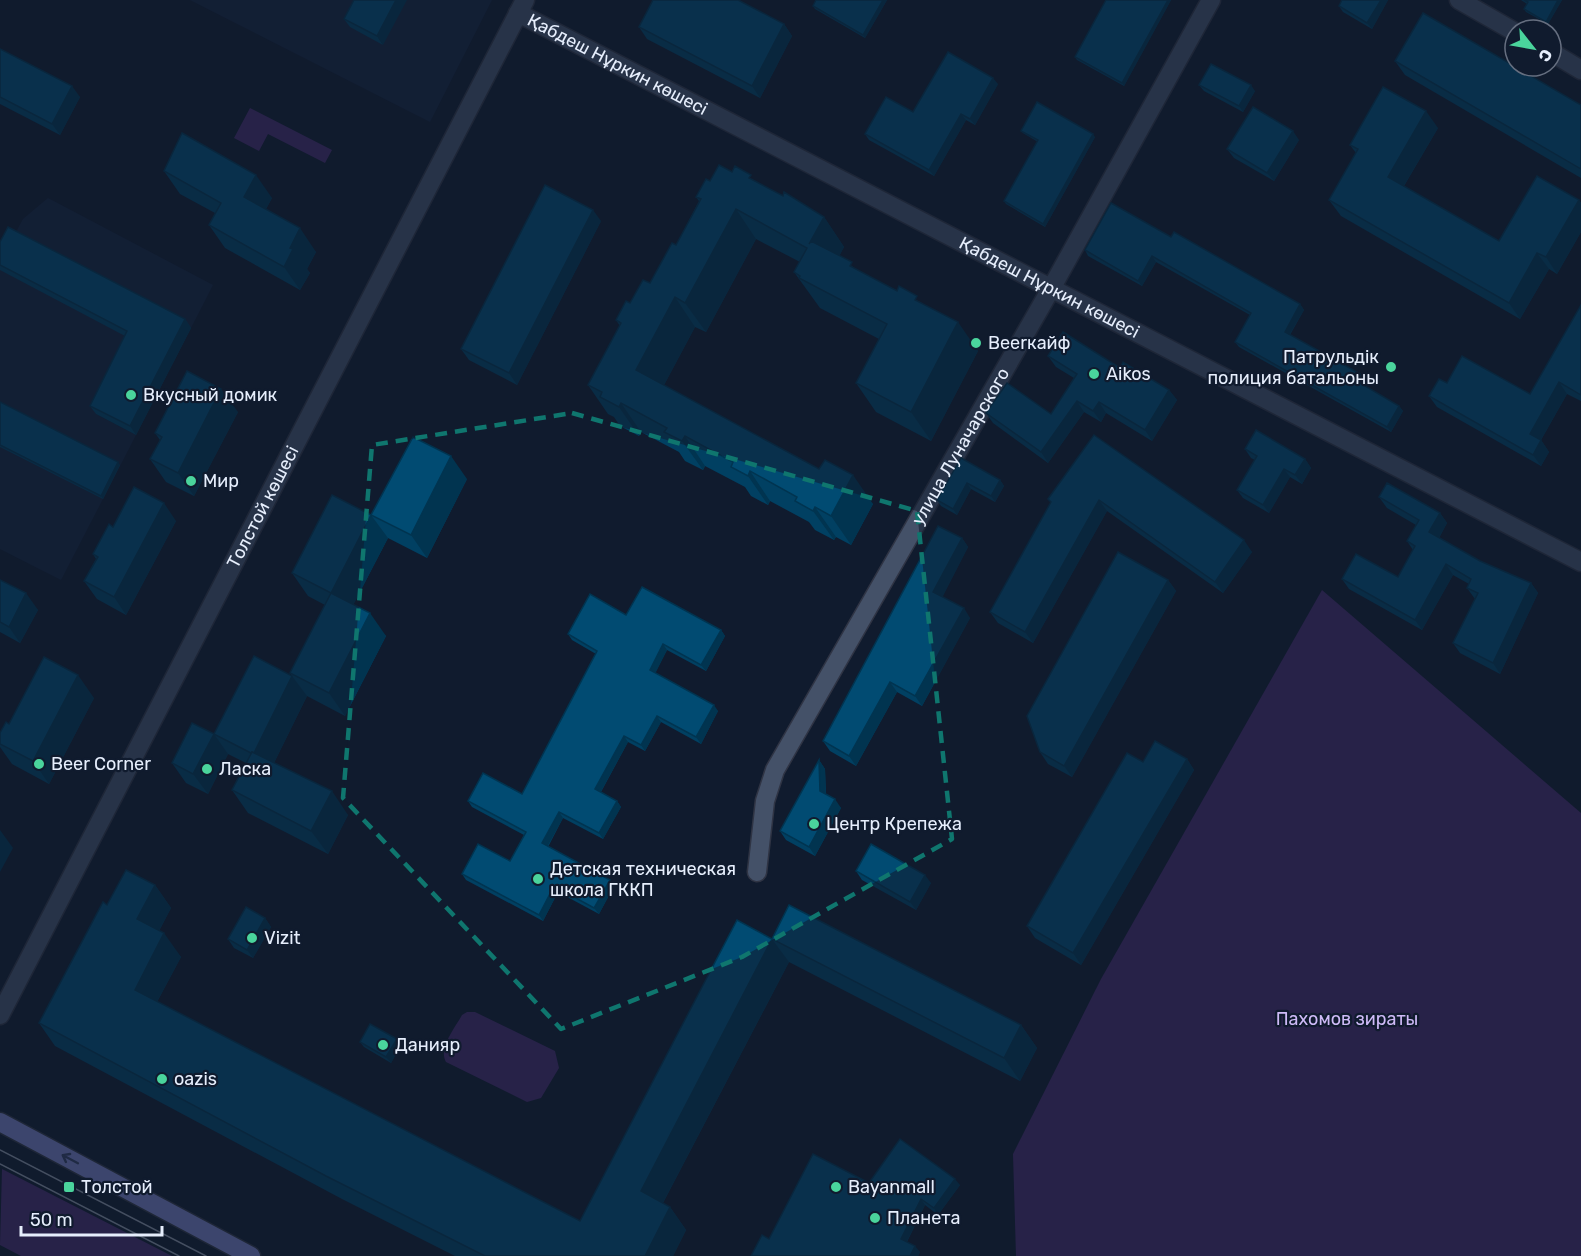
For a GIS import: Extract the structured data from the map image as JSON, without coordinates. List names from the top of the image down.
{
  "streets": {
    "street": ["Қабдеш Нұркин көшесі", "улица Луначарского", "Толстой көшесі"]
  },
  "crossings": [
    ["Қабдеш Нұркин көшесі", "улица Луначарского"],
    ["Қабдеш Нұркин көшесі", "Толстой көшесі"]
  ],
  "parks": ["Пахомов зираты"],
  "places": {
    "other": [
      "Beerкайф",
      "Патрульдік полиция батальоны",
      "Aikos",
      "Вкусный домик",
      "Мир",
      "Beer Corner",
      "Ласка",
      "Центр Крепежа",
      "Детская техническая школа ГККП",
      "Vizit",
      "Данияр",
      "oazis",
      "Bayanmall",
      "Планета"
    ],
    "transit": ["Толстой"]
  },
  "scale_bar": "50 m",
  "north": "bottom right"
}
